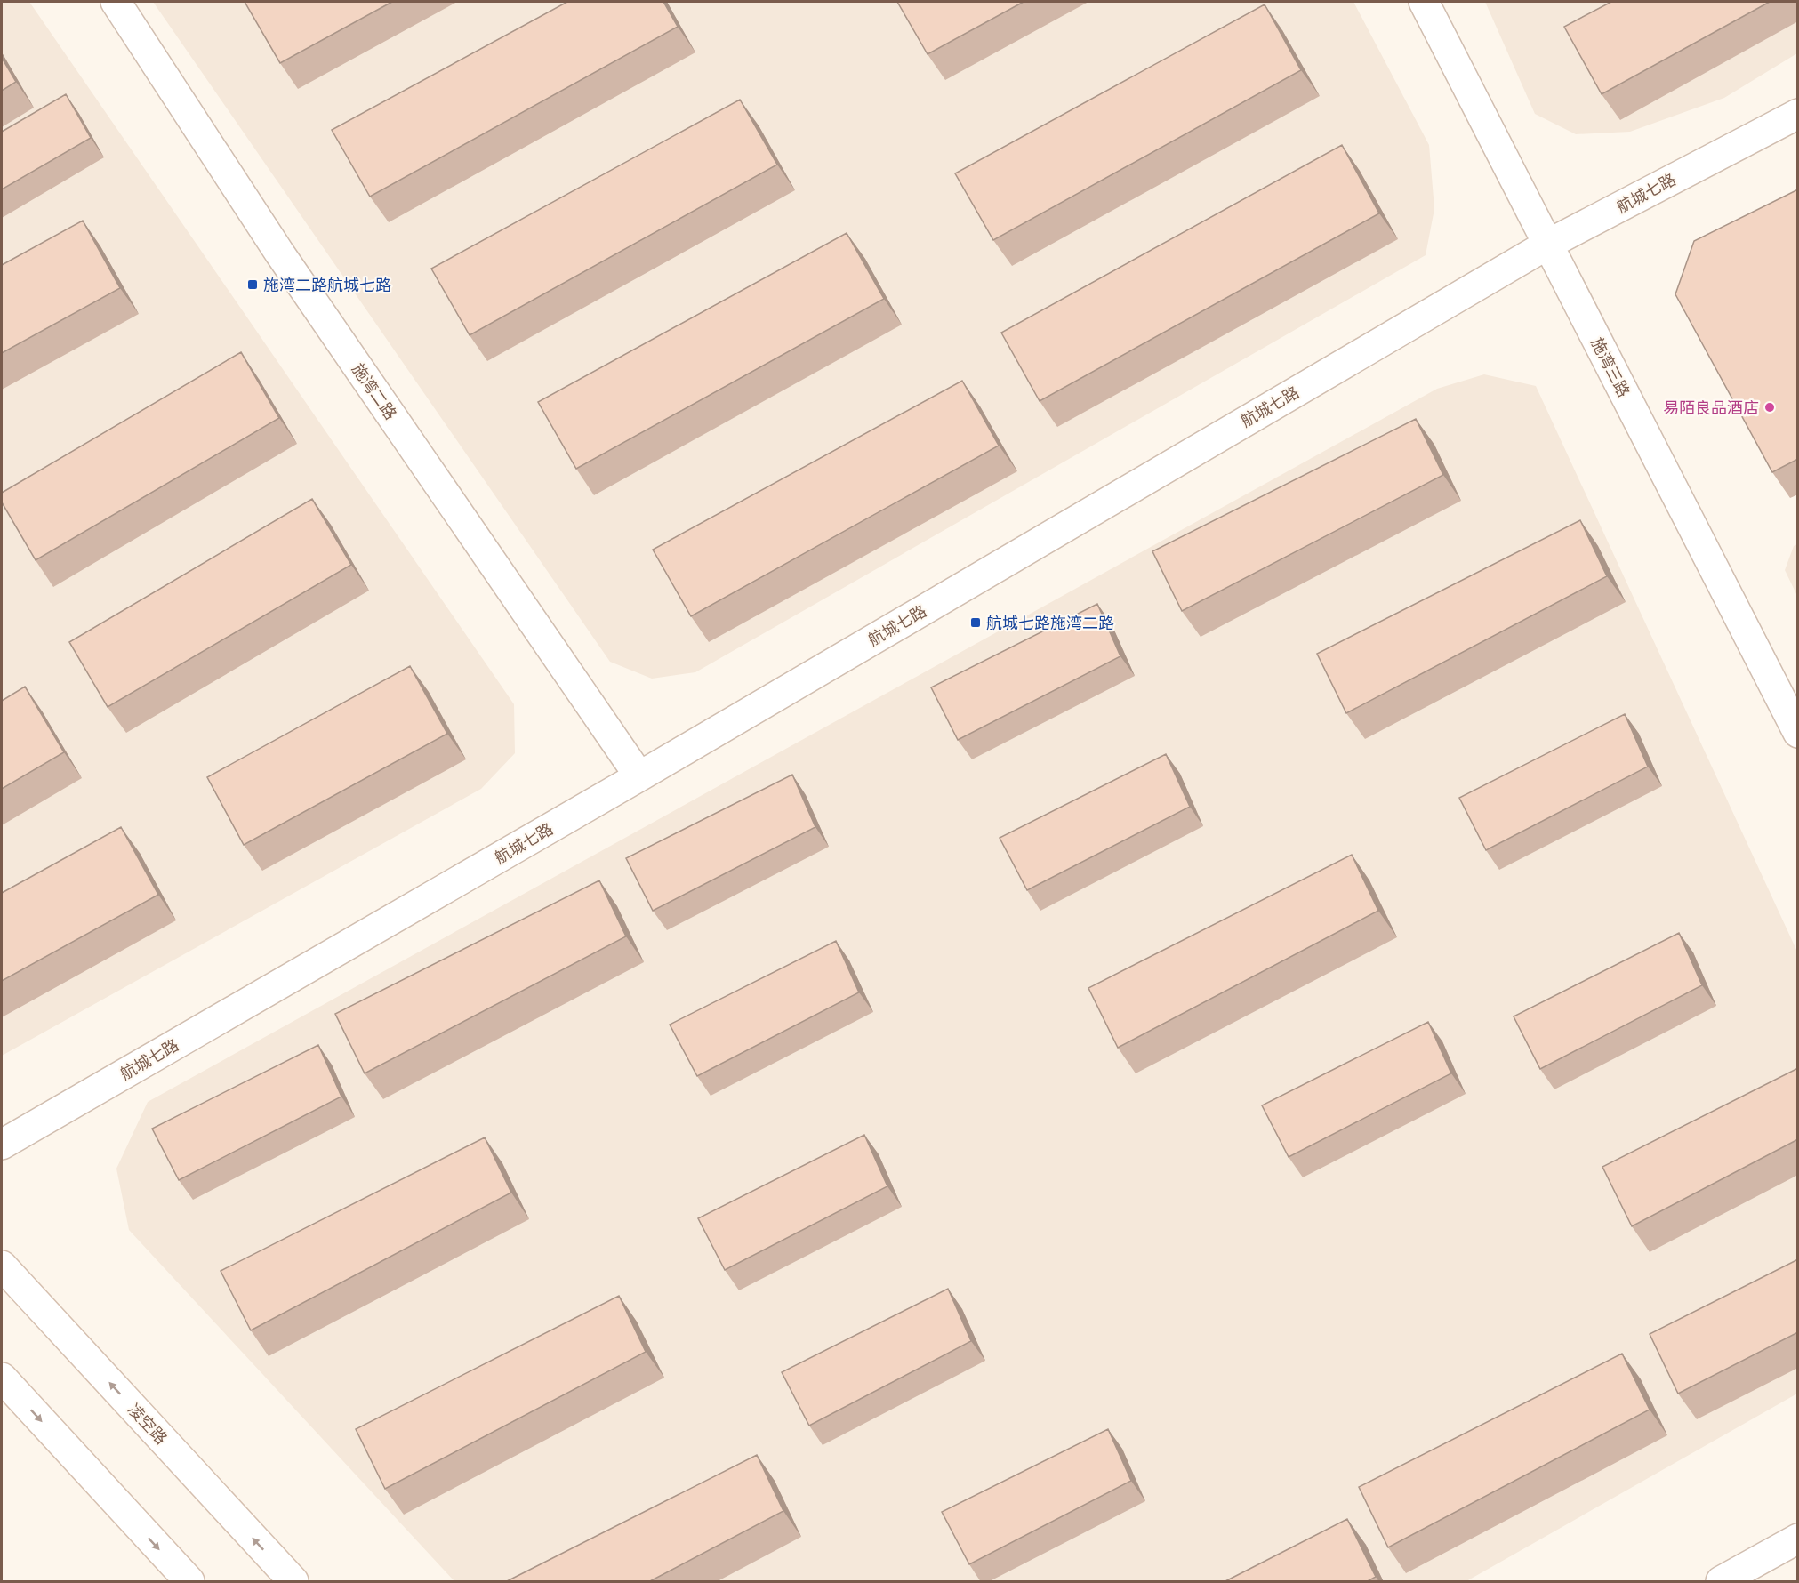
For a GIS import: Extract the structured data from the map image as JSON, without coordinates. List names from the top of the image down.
{
  "streets": {
    "street": [
      "航城七路",
      "施湾三路",
      "施湾二路",
      "凌空路"
    ]
  },
  "crossings": [
    ["航城七路", "施湾三路"],
    ["航城七路", "施湾二路"]
  ],
  "places": {
    "transit": ["施湾二路航城七路", "航城七路施湾二路"],
    "other": ["易陌良品酒店"]
  }
}
